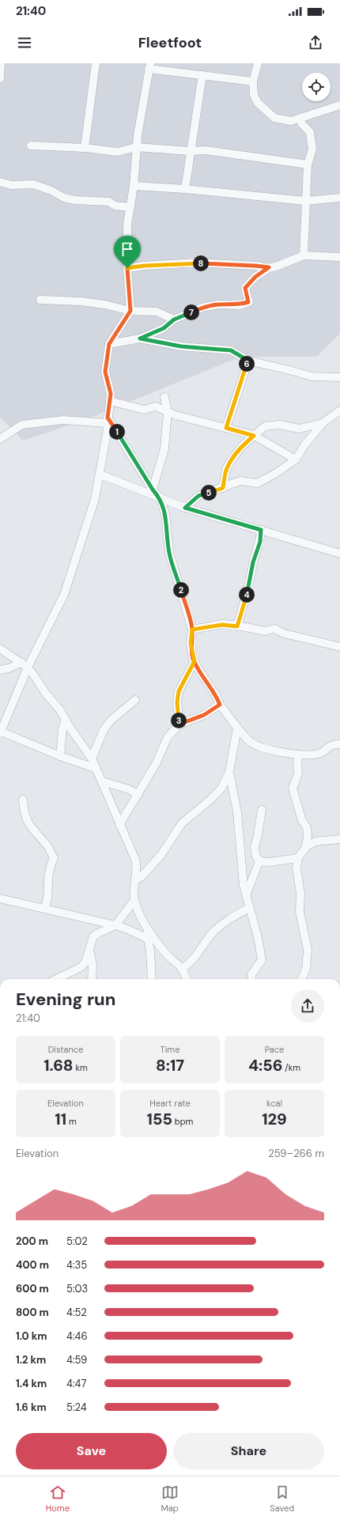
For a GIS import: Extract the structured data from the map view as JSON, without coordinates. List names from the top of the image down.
{
  "page": {
    "status": "21:40",
    "header": "Fleetfoot",
    "pins": [
      "8",
      "7",
      "6",
      "1",
      "5",
      "2",
      "4",
      "3"
    ],
    "heading": ["Evening run", "21:40"],
    "stats": [
      ["Distance", "1.68 km"],
      ["Time", "8:17"],
      ["Pace", "4:56 /km"],
      ["Elevation", "11 m"],
      ["Heart rate", "155 bpm"],
      ["kcal", "129"]
    ],
    "chart": ["Elevation", "259–266 m"],
    "list": [
      {
        "name": "200 m",
        "note": "5:02"
      },
      {
        "name": "400 m",
        "note": "4:35"
      },
      {
        "name": "600 m",
        "note": "5:03"
      },
      {
        "name": "800 m",
        "note": "4:52"
      },
      {
        "name": "1.0 km",
        "note": "4:46"
      },
      {
        "name": "1.2 km",
        "note": "4:59"
      },
      {
        "name": "1.4 km",
        "note": "4:47"
      },
      {
        "name": "1.6 km",
        "note": "5:24"
      }
    ],
    "buttons": ["Save", "Share"],
    "tabs": ["Home", "Map", "Saved"]
  }
}
